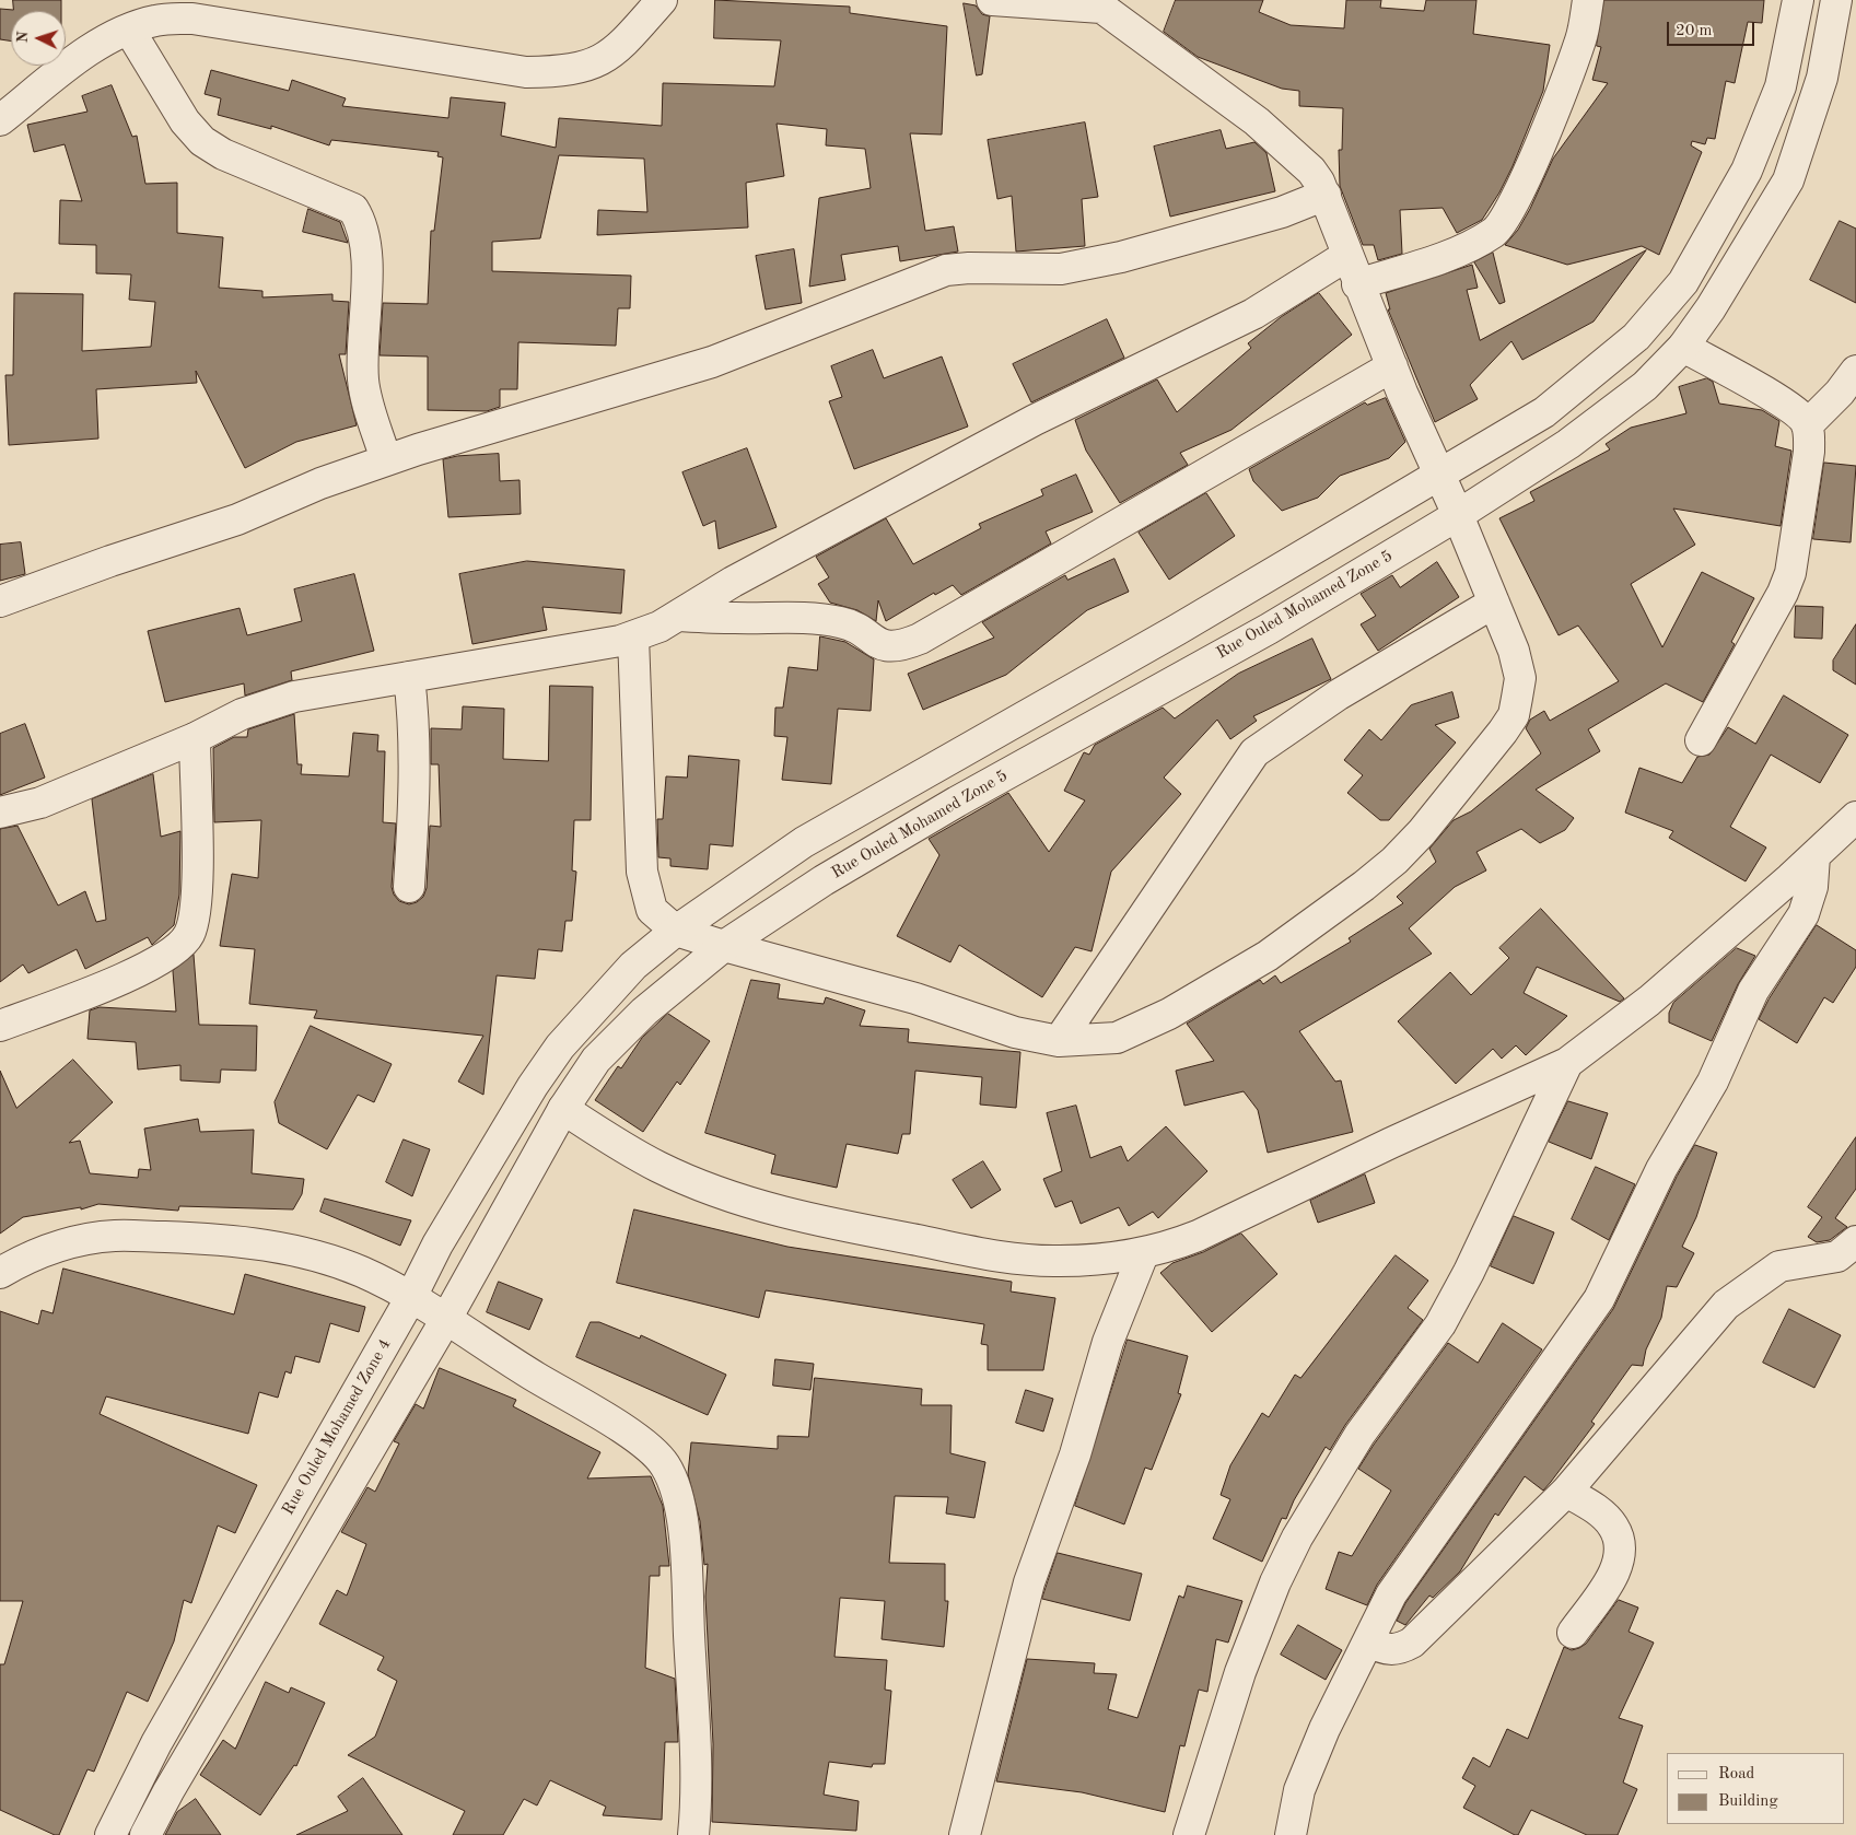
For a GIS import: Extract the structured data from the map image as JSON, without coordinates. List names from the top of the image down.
{
  "streets": {
    "street": ["Rue Ouled Mohamed Zone 5", "Rue Ouled Mohamed Zone 4"]
  },
  "legend": ["Road", "Building"],
  "scale_bar": "20 m",
  "north": "left"
}
